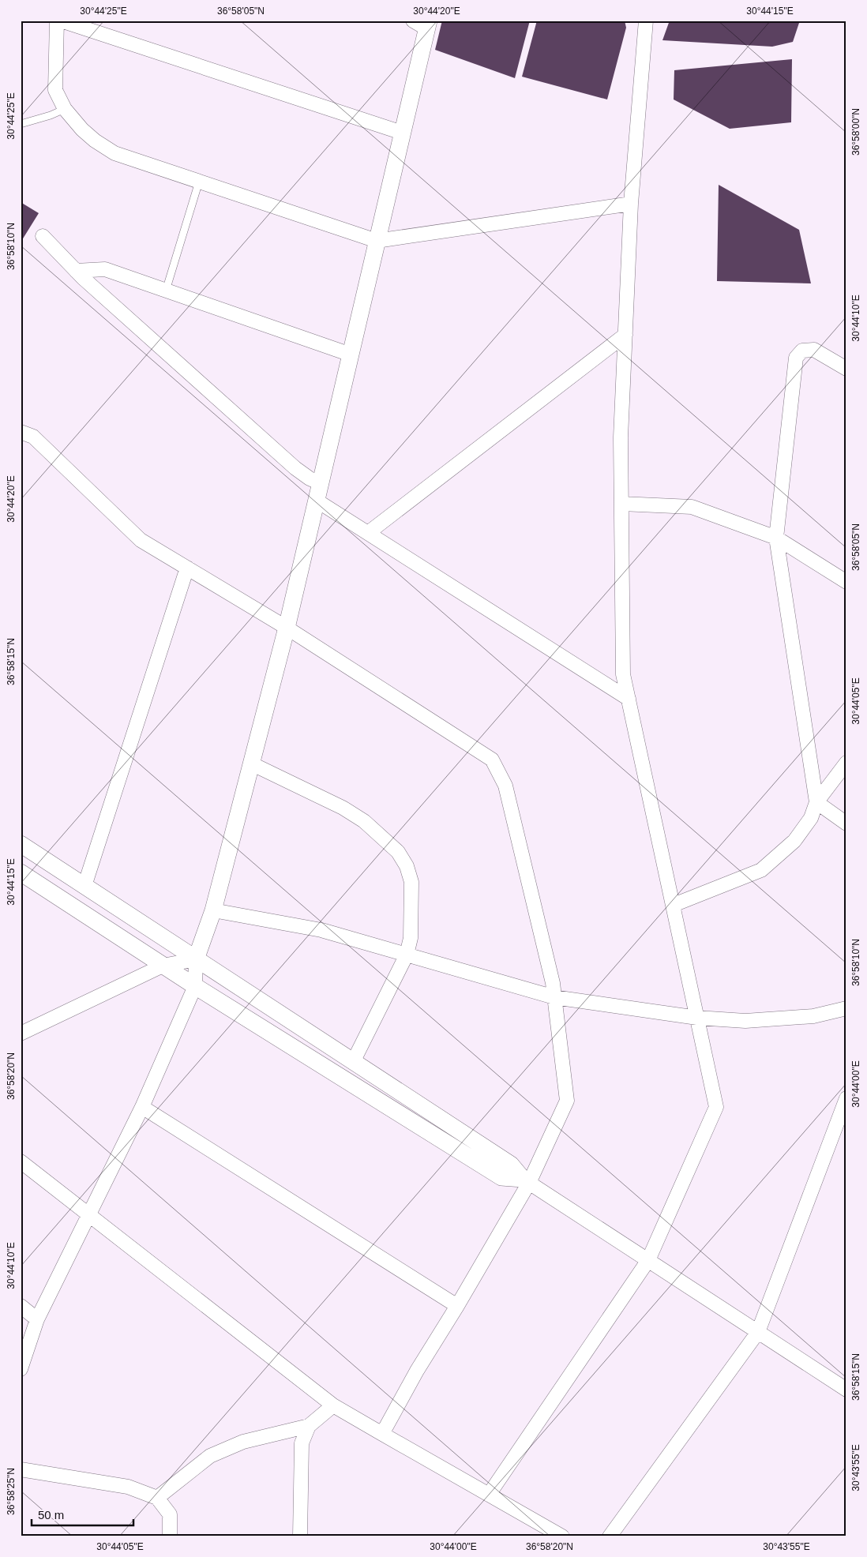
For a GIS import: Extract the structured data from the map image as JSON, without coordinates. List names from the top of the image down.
{
  "scale_bar": "50 m",
  "coordinates": [
    "30°44'25\"E",
    "36°58'05\"N",
    "30°44'20\"E",
    "30°44'15\"E",
    "36°58'00\"N",
    "36°58'10\"N",
    "30°44'10\"E",
    "36°58'15\"N",
    "30°44'05\"E",
    "36°58'20\"N",
    "30°44'00\"E",
    "30°43'55\"E",
    "36°58'25\"N"
  ]
}
